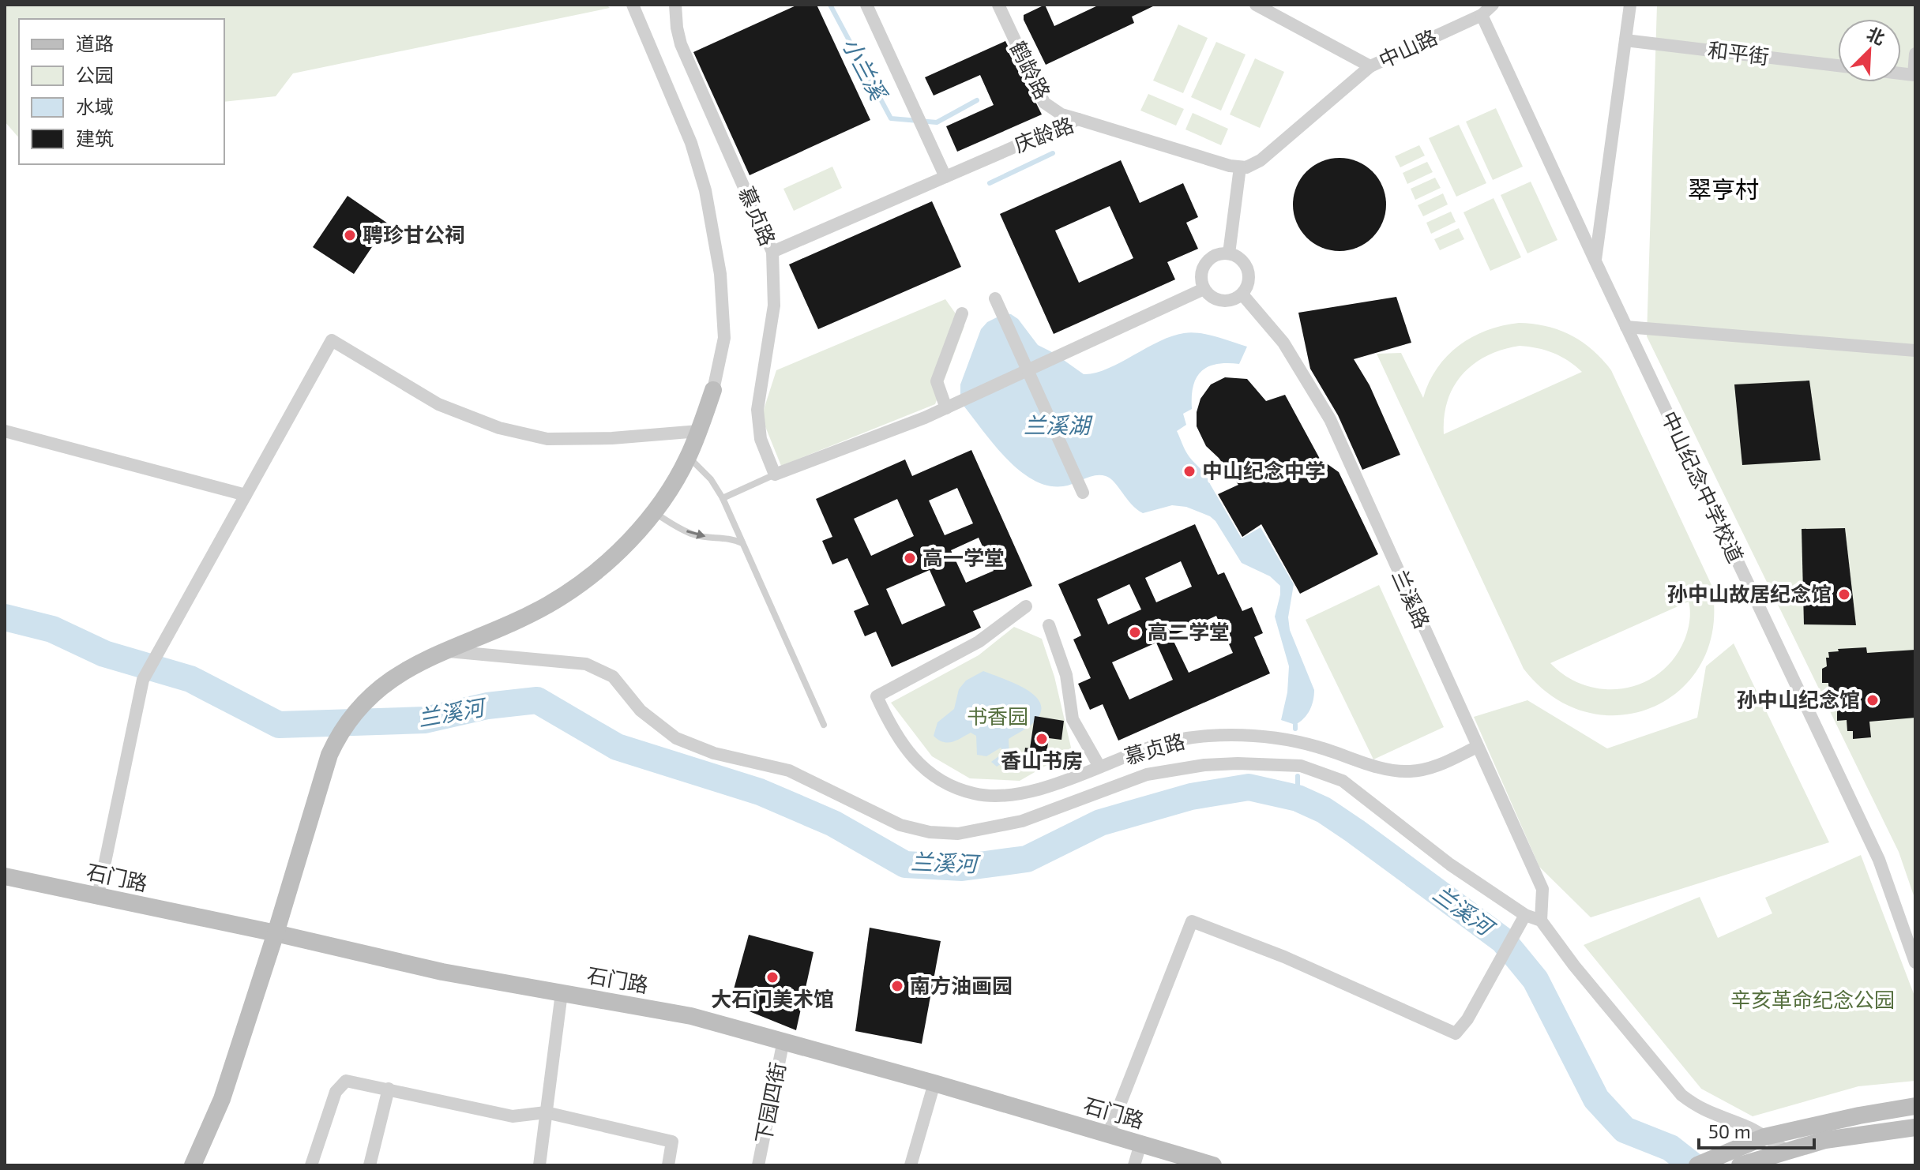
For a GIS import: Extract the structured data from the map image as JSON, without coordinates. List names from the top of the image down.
{
  "streets": {
    "street": [
      "中山路",
      "和平街",
      "鹤龄路",
      "庆龄路",
      "慕贞路",
      "中山纪念中学校道",
      "兰溪路",
      "石门路",
      "下园四街"
    ]
  },
  "crossings": [
    ["中山路", "中山纪念中学校道"],
    ["鹤龄路", "庆龄路"],
    ["庆龄路", "慕贞路"],
    ["慕贞路", "兰溪路"],
    ["石门路", "下园四街"]
  ],
  "districts": ["翠亨村"],
  "water": ["小兰溪", "兰溪湖", "兰溪河"],
  "parks": ["书香园", "辛亥革命纪念公园"],
  "places": [
    "聘珍甘公祠",
    "中山纪念中学",
    "高一学堂",
    "孙中山故居纪念馆",
    "高二学堂",
    "孙中山纪念馆",
    "香山书房",
    "大石门美术馆",
    "南方油画园"
  ],
  "legend": [
    "道路",
    "公园",
    "水域",
    "建筑"
  ],
  "scale_bar": "50 m",
  "north": "top right"
}
